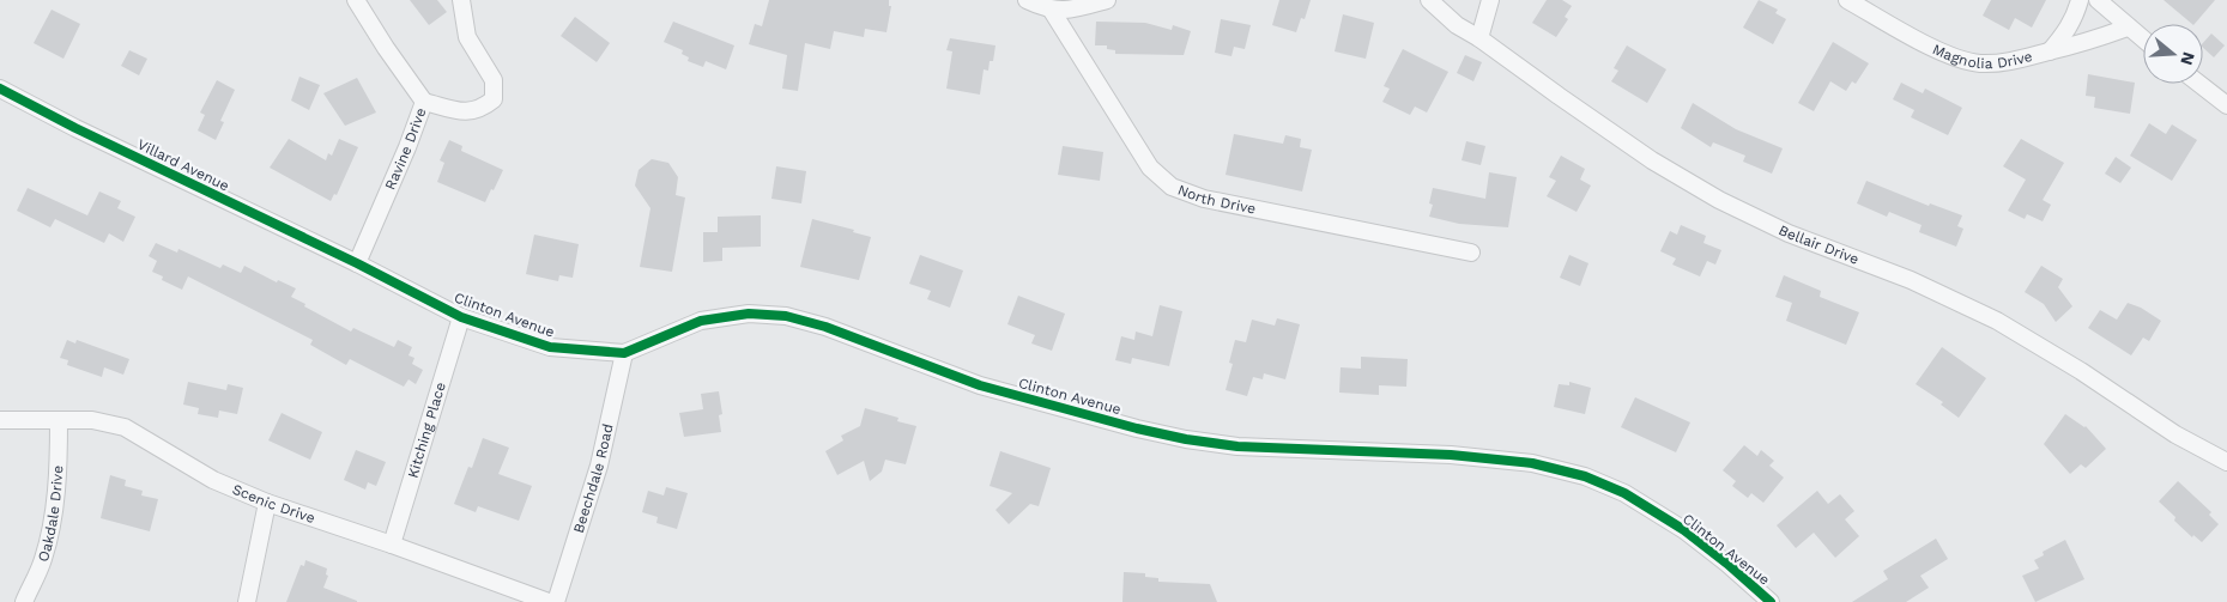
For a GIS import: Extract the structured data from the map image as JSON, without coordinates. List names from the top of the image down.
{
  "streets": {
    "street": [
      "Magnolia Drive",
      "Ravine Drive",
      "Villard Avenue",
      "North Drive",
      "Bellair Drive",
      "Clinton Avenue",
      "Kitching Place",
      "Beechdale Road",
      "Scenic Drive",
      "Oakdale Drive"
    ]
  },
  "crossings": [
    ["Ravine Drive", "Villard Avenue"],
    ["Ravine Drive", "Clinton Avenue"],
    ["Villard Avenue", "Clinton Avenue"],
    ["Clinton Avenue", "Kitching Place"],
    ["Clinton Avenue", "Beechdale Road"],
    ["Kitching Place", "Scenic Drive"],
    ["Scenic Drive", "Oakdale Drive"]
  ],
  "north": "right"
}
